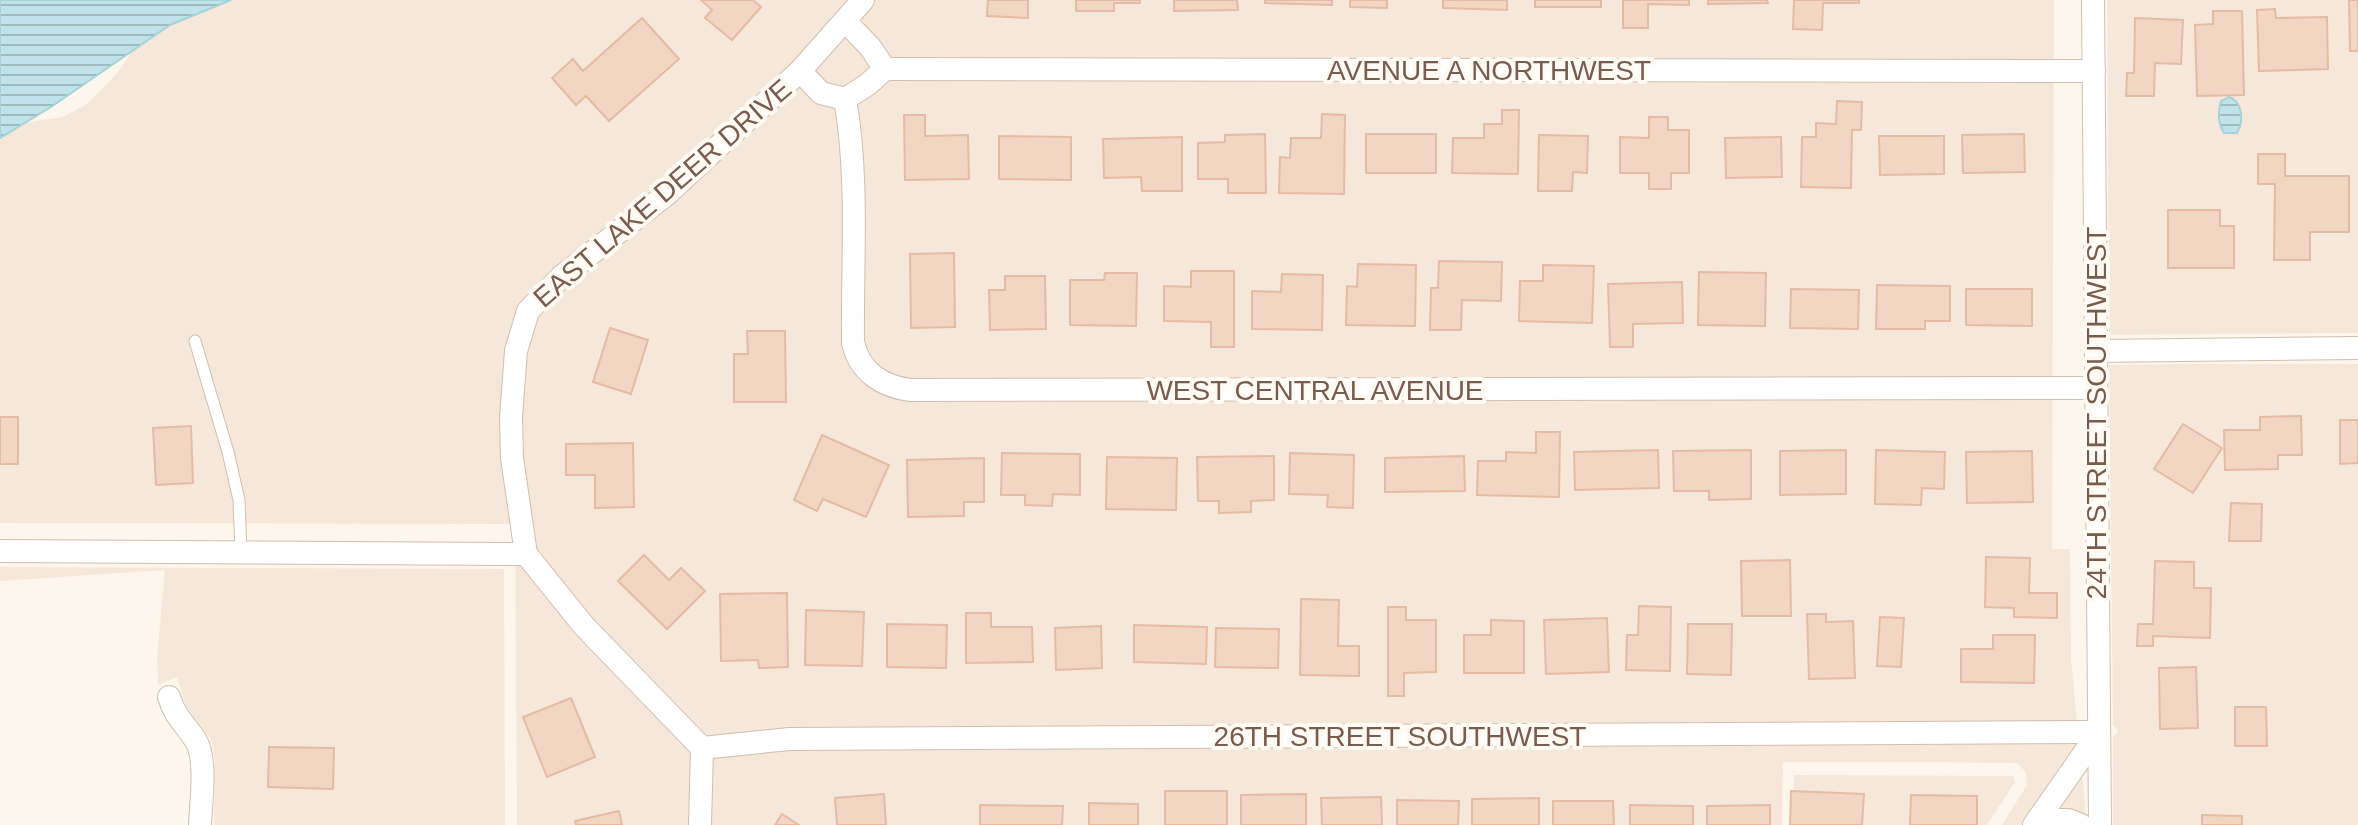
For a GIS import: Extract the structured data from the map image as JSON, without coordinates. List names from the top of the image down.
{
  "streets": {
    "street": [
      "AVENUE A NORTHWEST",
      "EAST LAKE DEER DRIVE",
      "WEST CENTRAL AVENUE",
      "24TH STREET SOUTHWEST",
      "26TH STREET SOUTHWEST"
    ]
  },
  "crossings": [
    ["AVENUE A NORTHWEST", "24TH STREET SOUTHWEST"],
    ["WEST CENTRAL AVENUE", "24TH STREET SOUTHWEST"],
    ["24TH STREET SOUTHWEST", "26TH STREET SOUTHWEST"]
  ]
}
